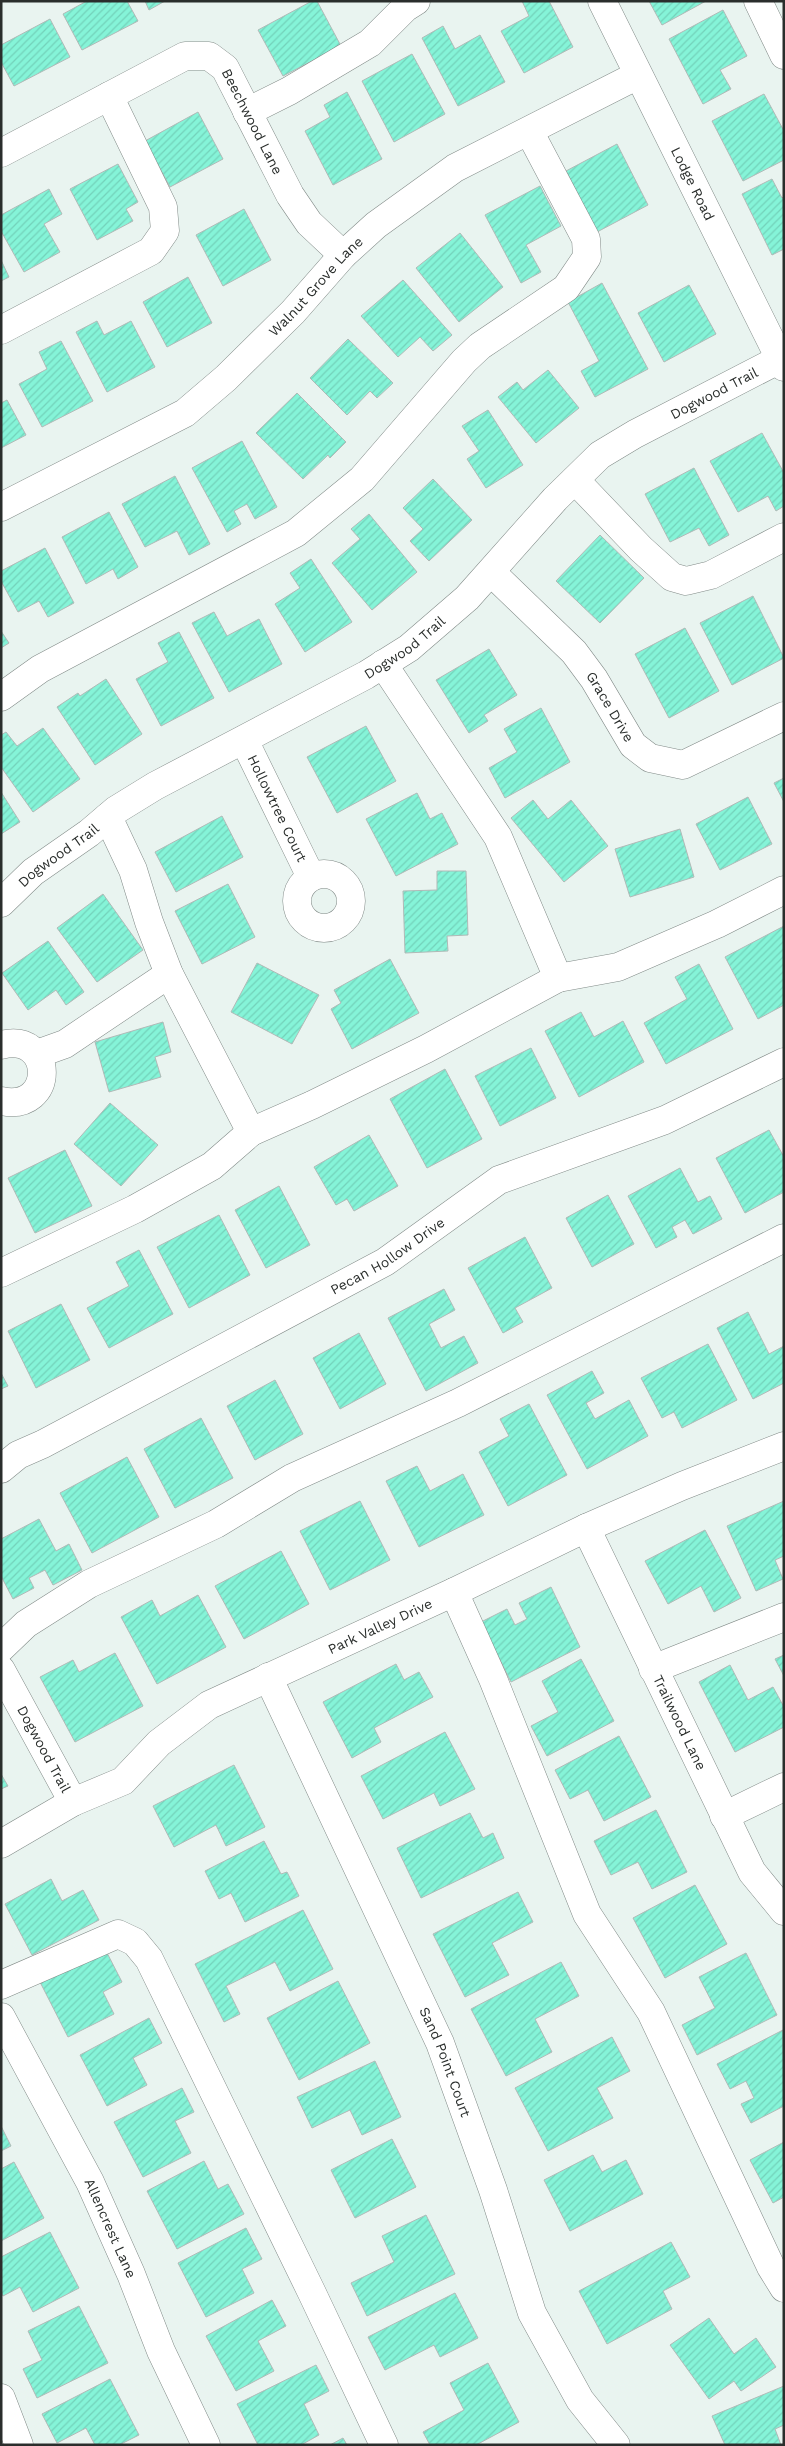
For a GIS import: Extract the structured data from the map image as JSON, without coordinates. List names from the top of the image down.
{
  "streets": {
    "street": [
      "Beechwood Lane",
      "Lodge Road",
      "Walnut Grove Lane",
      "Dogwood Trail",
      "Grace Drive",
      "Hollowtree Court",
      "Pecan Hollow Drive",
      "Park Valley Drive",
      "Trailwood Lane",
      "Sand Point Court",
      "Allencrest Lane"
    ]
  },
  "crossings": [
    ["Beechwood Lane", "Walnut Grove Lane"],
    ["Lodge Road", "Walnut Grove Lane"],
    ["Lodge Road", "Dogwood Trail"],
    ["Dogwood Trail", "Grace Drive"],
    ["Dogwood Trail", "Hollowtree Court"],
    ["Dogwood Trail", "Park Valley Drive"],
    ["Park Valley Drive", "Trailwood Lane"],
    ["Park Valley Drive", "Sand Point Court"]
  ]
}
